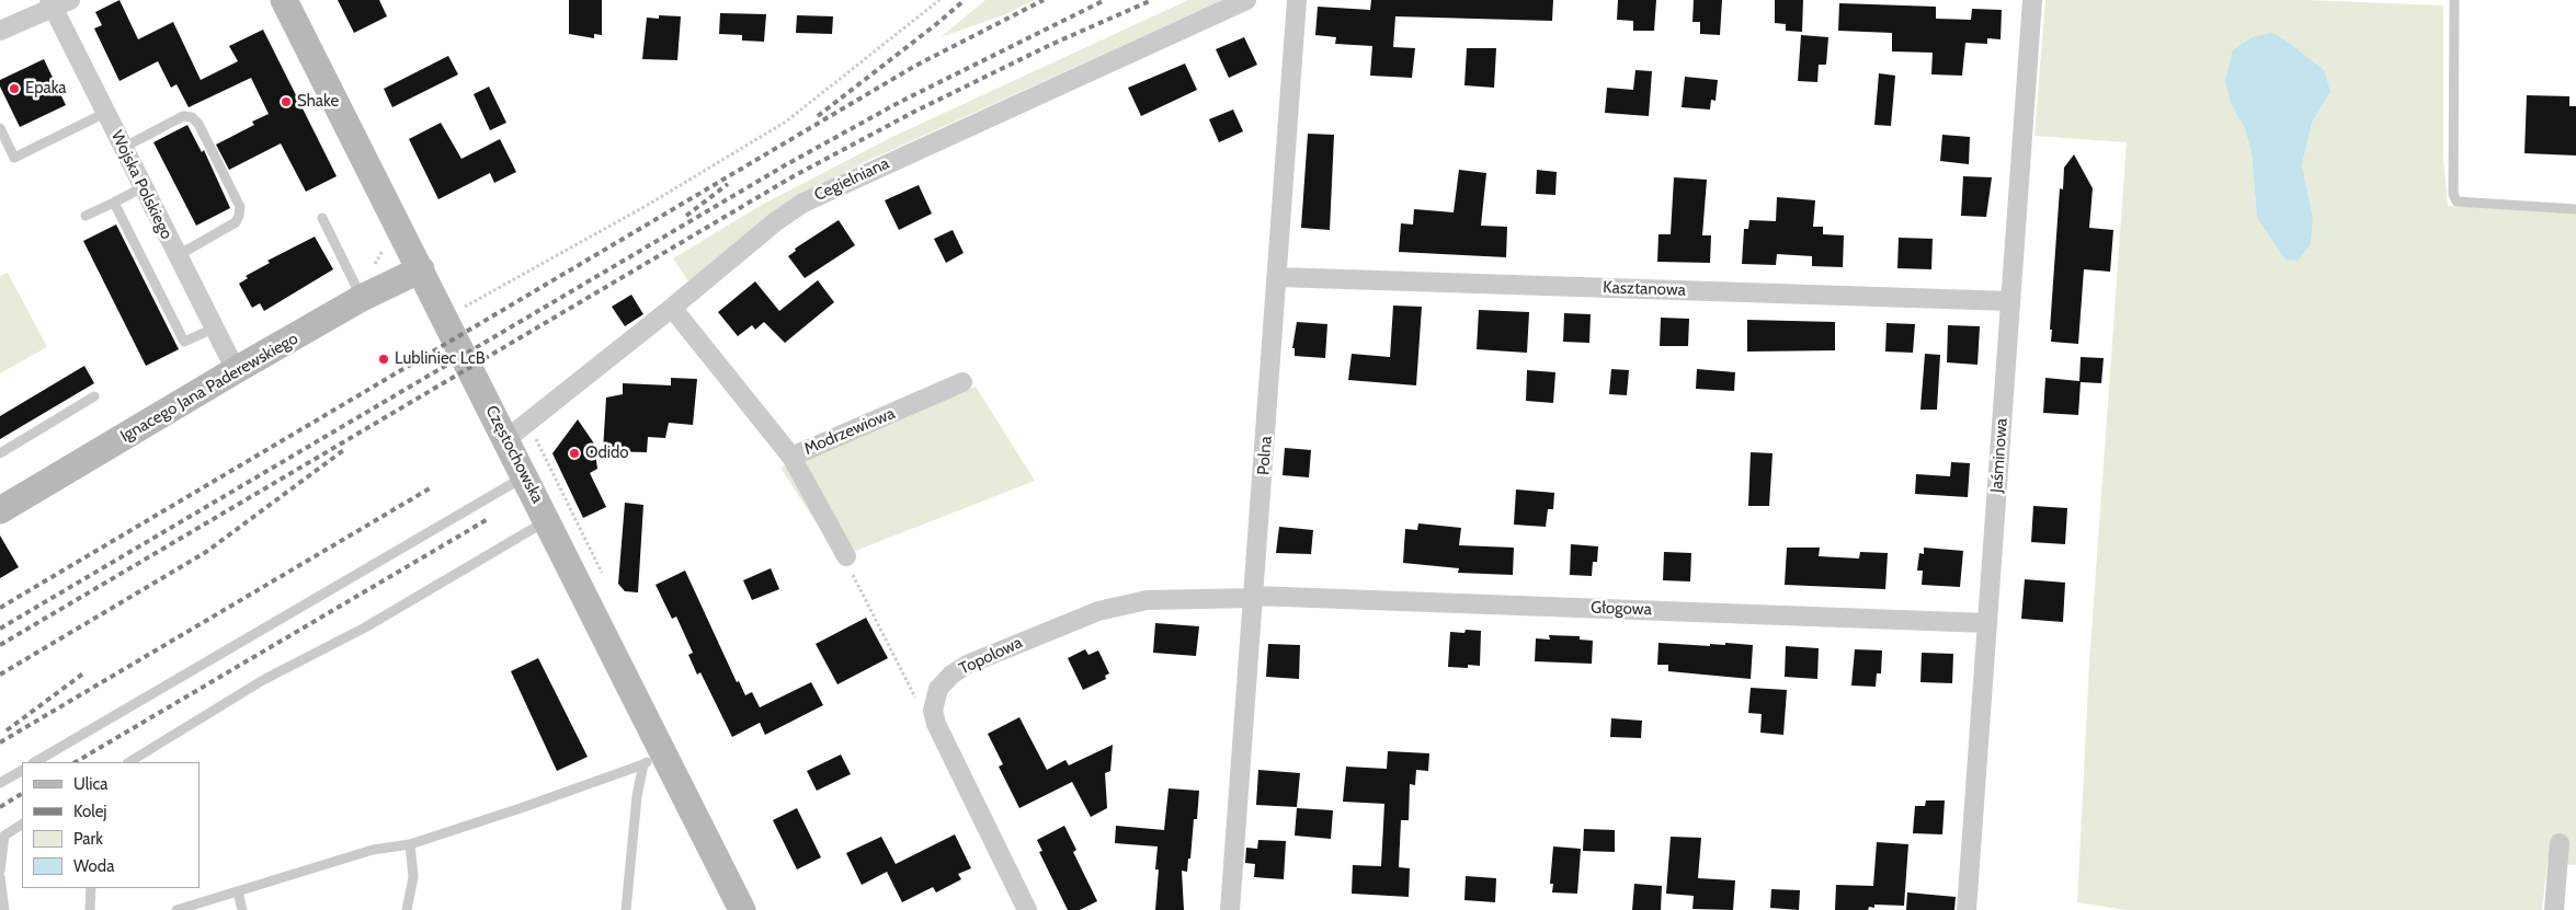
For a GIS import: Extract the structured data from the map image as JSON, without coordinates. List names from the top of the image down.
{
  "streets": {
    "main road": ["Ignacego Jana Paderewskiego", "Częstochowska"],
    "street": [
      "Cegielniana",
      "Wojska Polskiego",
      "Kasztanowa",
      "Modrzewiowa",
      "Polna",
      "Jaśminowa",
      "Głogowa",
      "Topolowa"
    ]
  },
  "crossings": [
    ["Cegielniana", "Modrzewiowa"],
    ["Cegielniana", "Częstochowska"],
    ["Wojska Polskiego", "Ignacego Jana Paderewskiego"],
    ["Kasztanowa", "Polna"],
    ["Kasztanowa", "Jaśminowa"],
    ["Ignacego Jana Paderewskiego", "Częstochowska"],
    ["Polna", "Głogowa"],
    ["Polna", "Topolowa"],
    ["Jaśminowa", "Głogowa"],
    ["Głogowa", "Topolowa"]
  ],
  "places": [
    "Epaka",
    "Shake",
    "Lubliniec LcB",
    "Odido"
  ],
  "legend": [
    "Ulica",
    "Kolej",
    "Park",
    "Woda"
  ]
}
